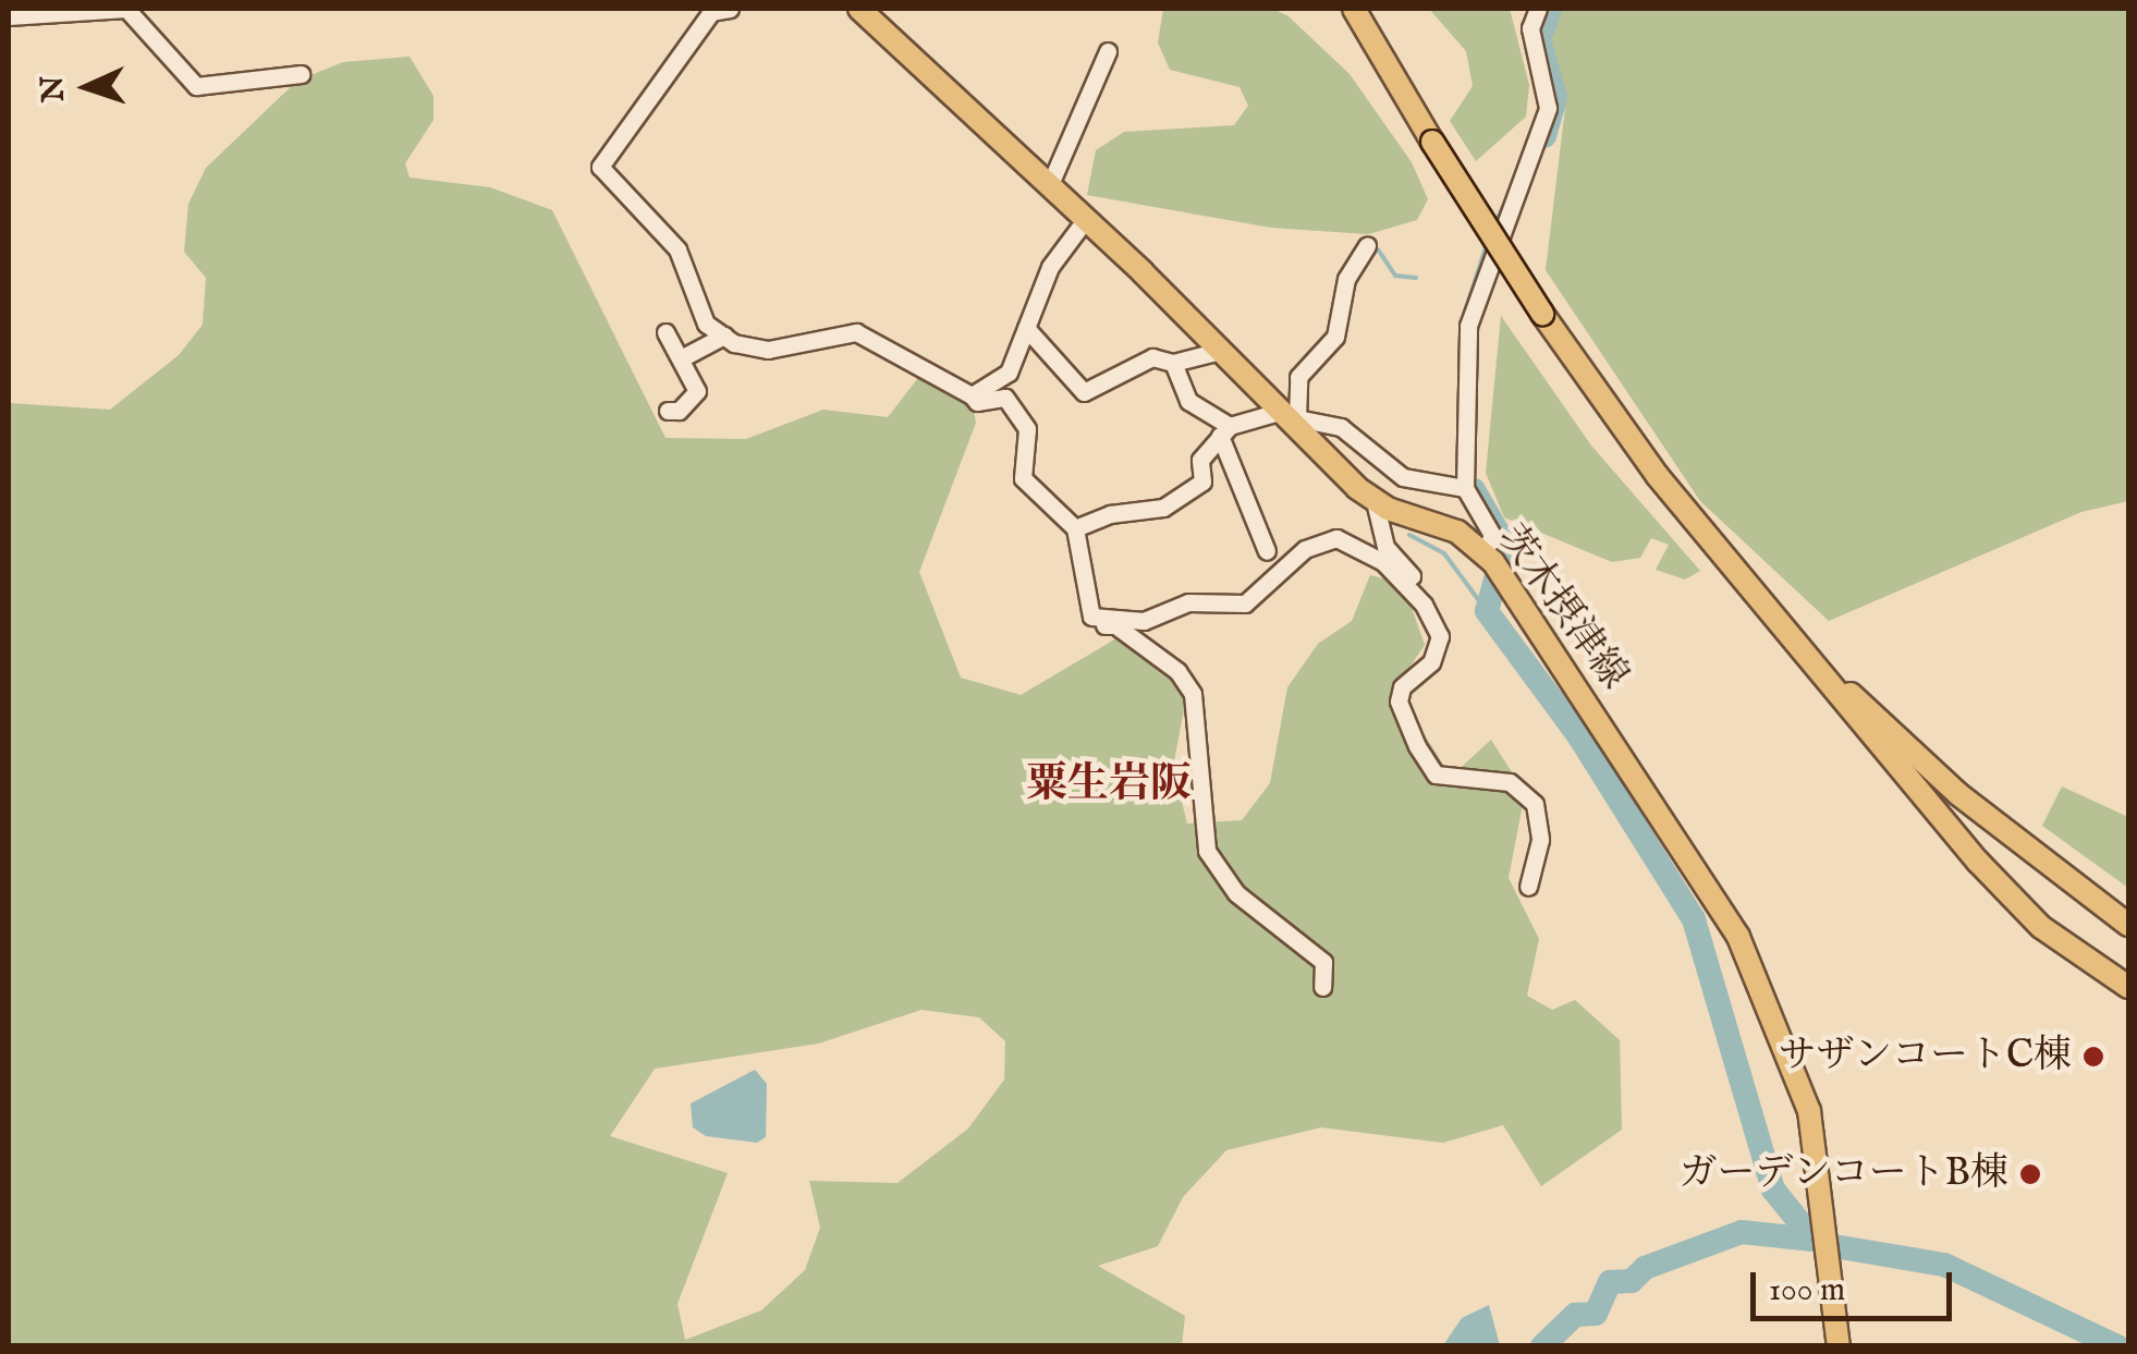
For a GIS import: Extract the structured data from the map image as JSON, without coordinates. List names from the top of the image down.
{
  "streets": {
    "main road": ["茨木摂津線"]
  },
  "districts": ["粟生岩阪"],
  "places": ["サザンコートC棟", "ガーデンコートB棟"],
  "scale_bar": "100 m",
  "north": "left"
}
